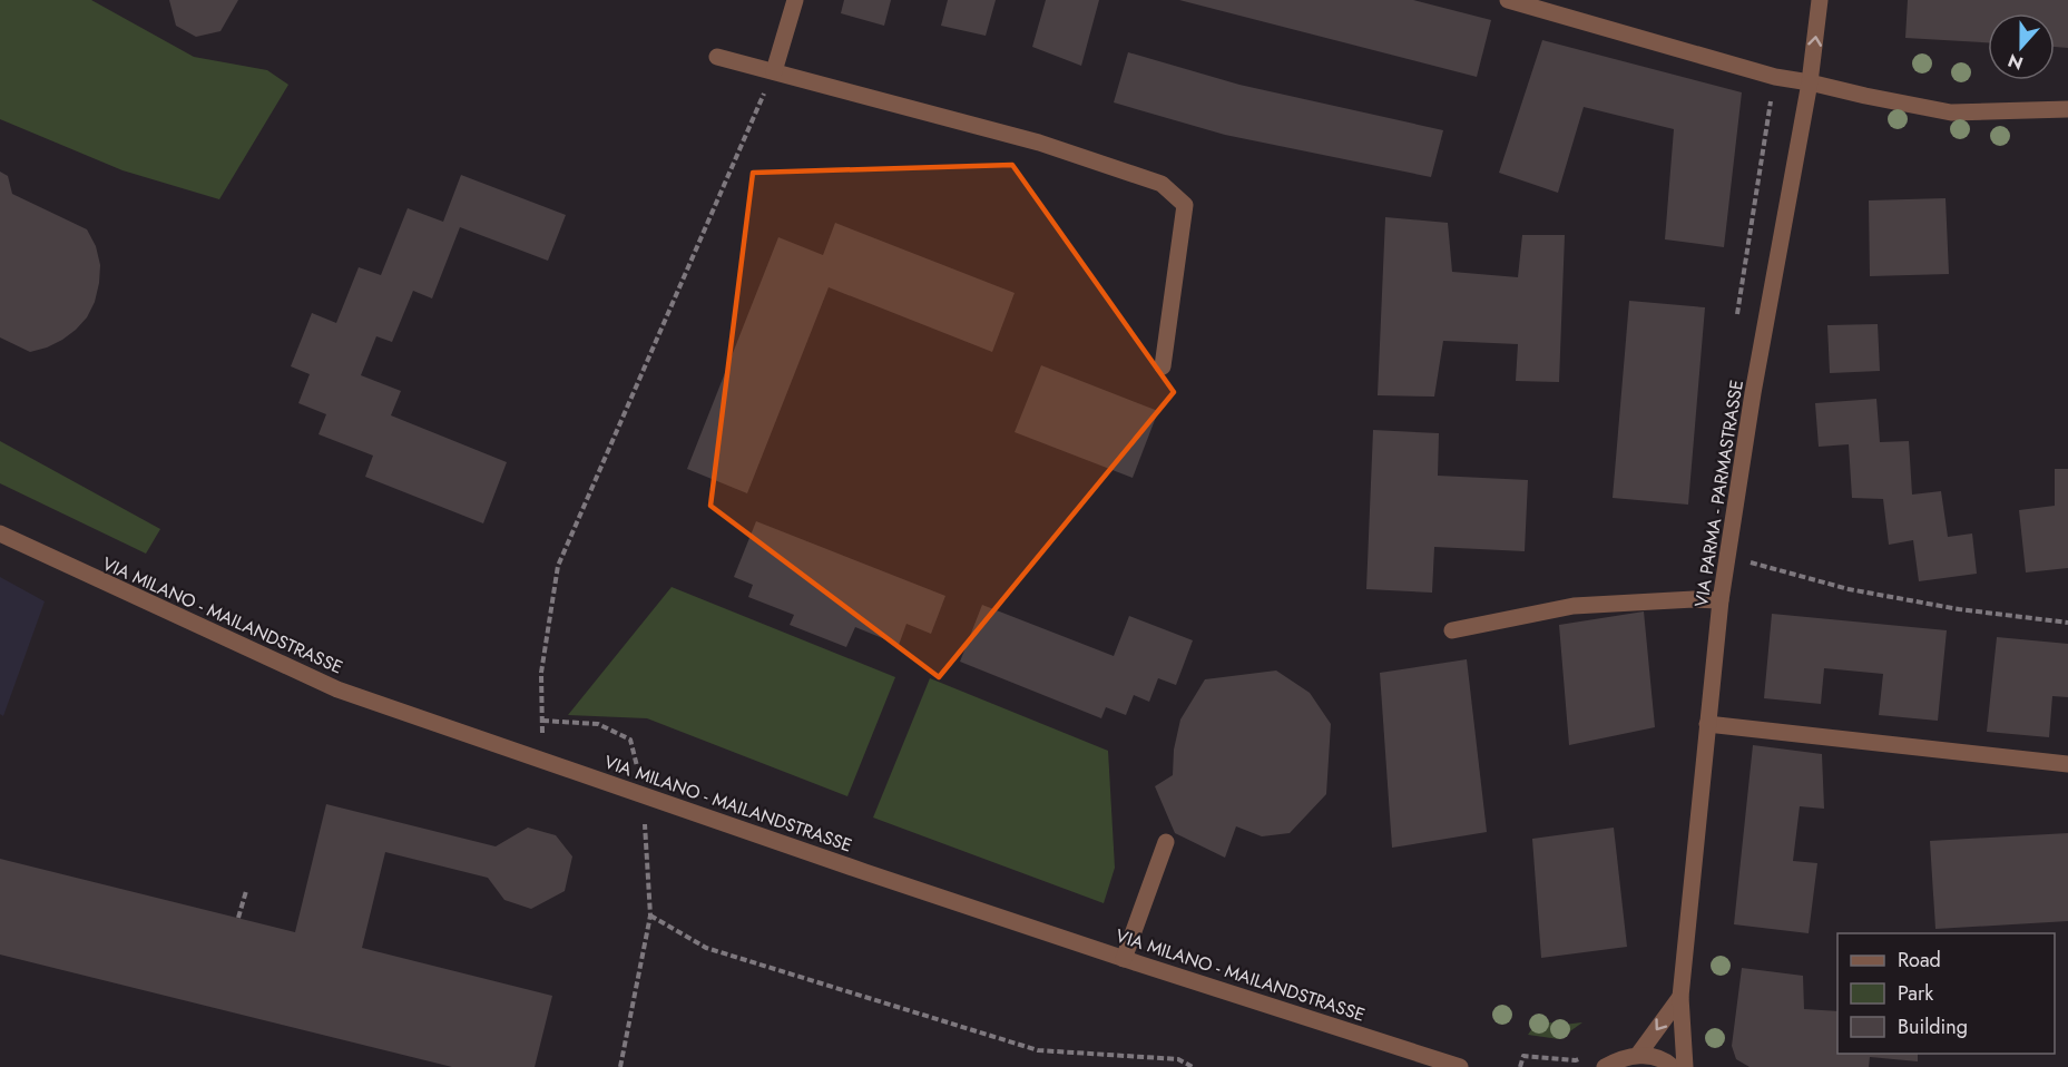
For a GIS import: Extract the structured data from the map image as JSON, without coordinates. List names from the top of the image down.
{
  "streets": {
    "street": ["VIA PARMA - PARMASTRASSE", "VIA MILANO - MAILANDSTRASSE"]
  },
  "legend": ["Road", "Park", "Building"],
  "north": "bottom"
}
